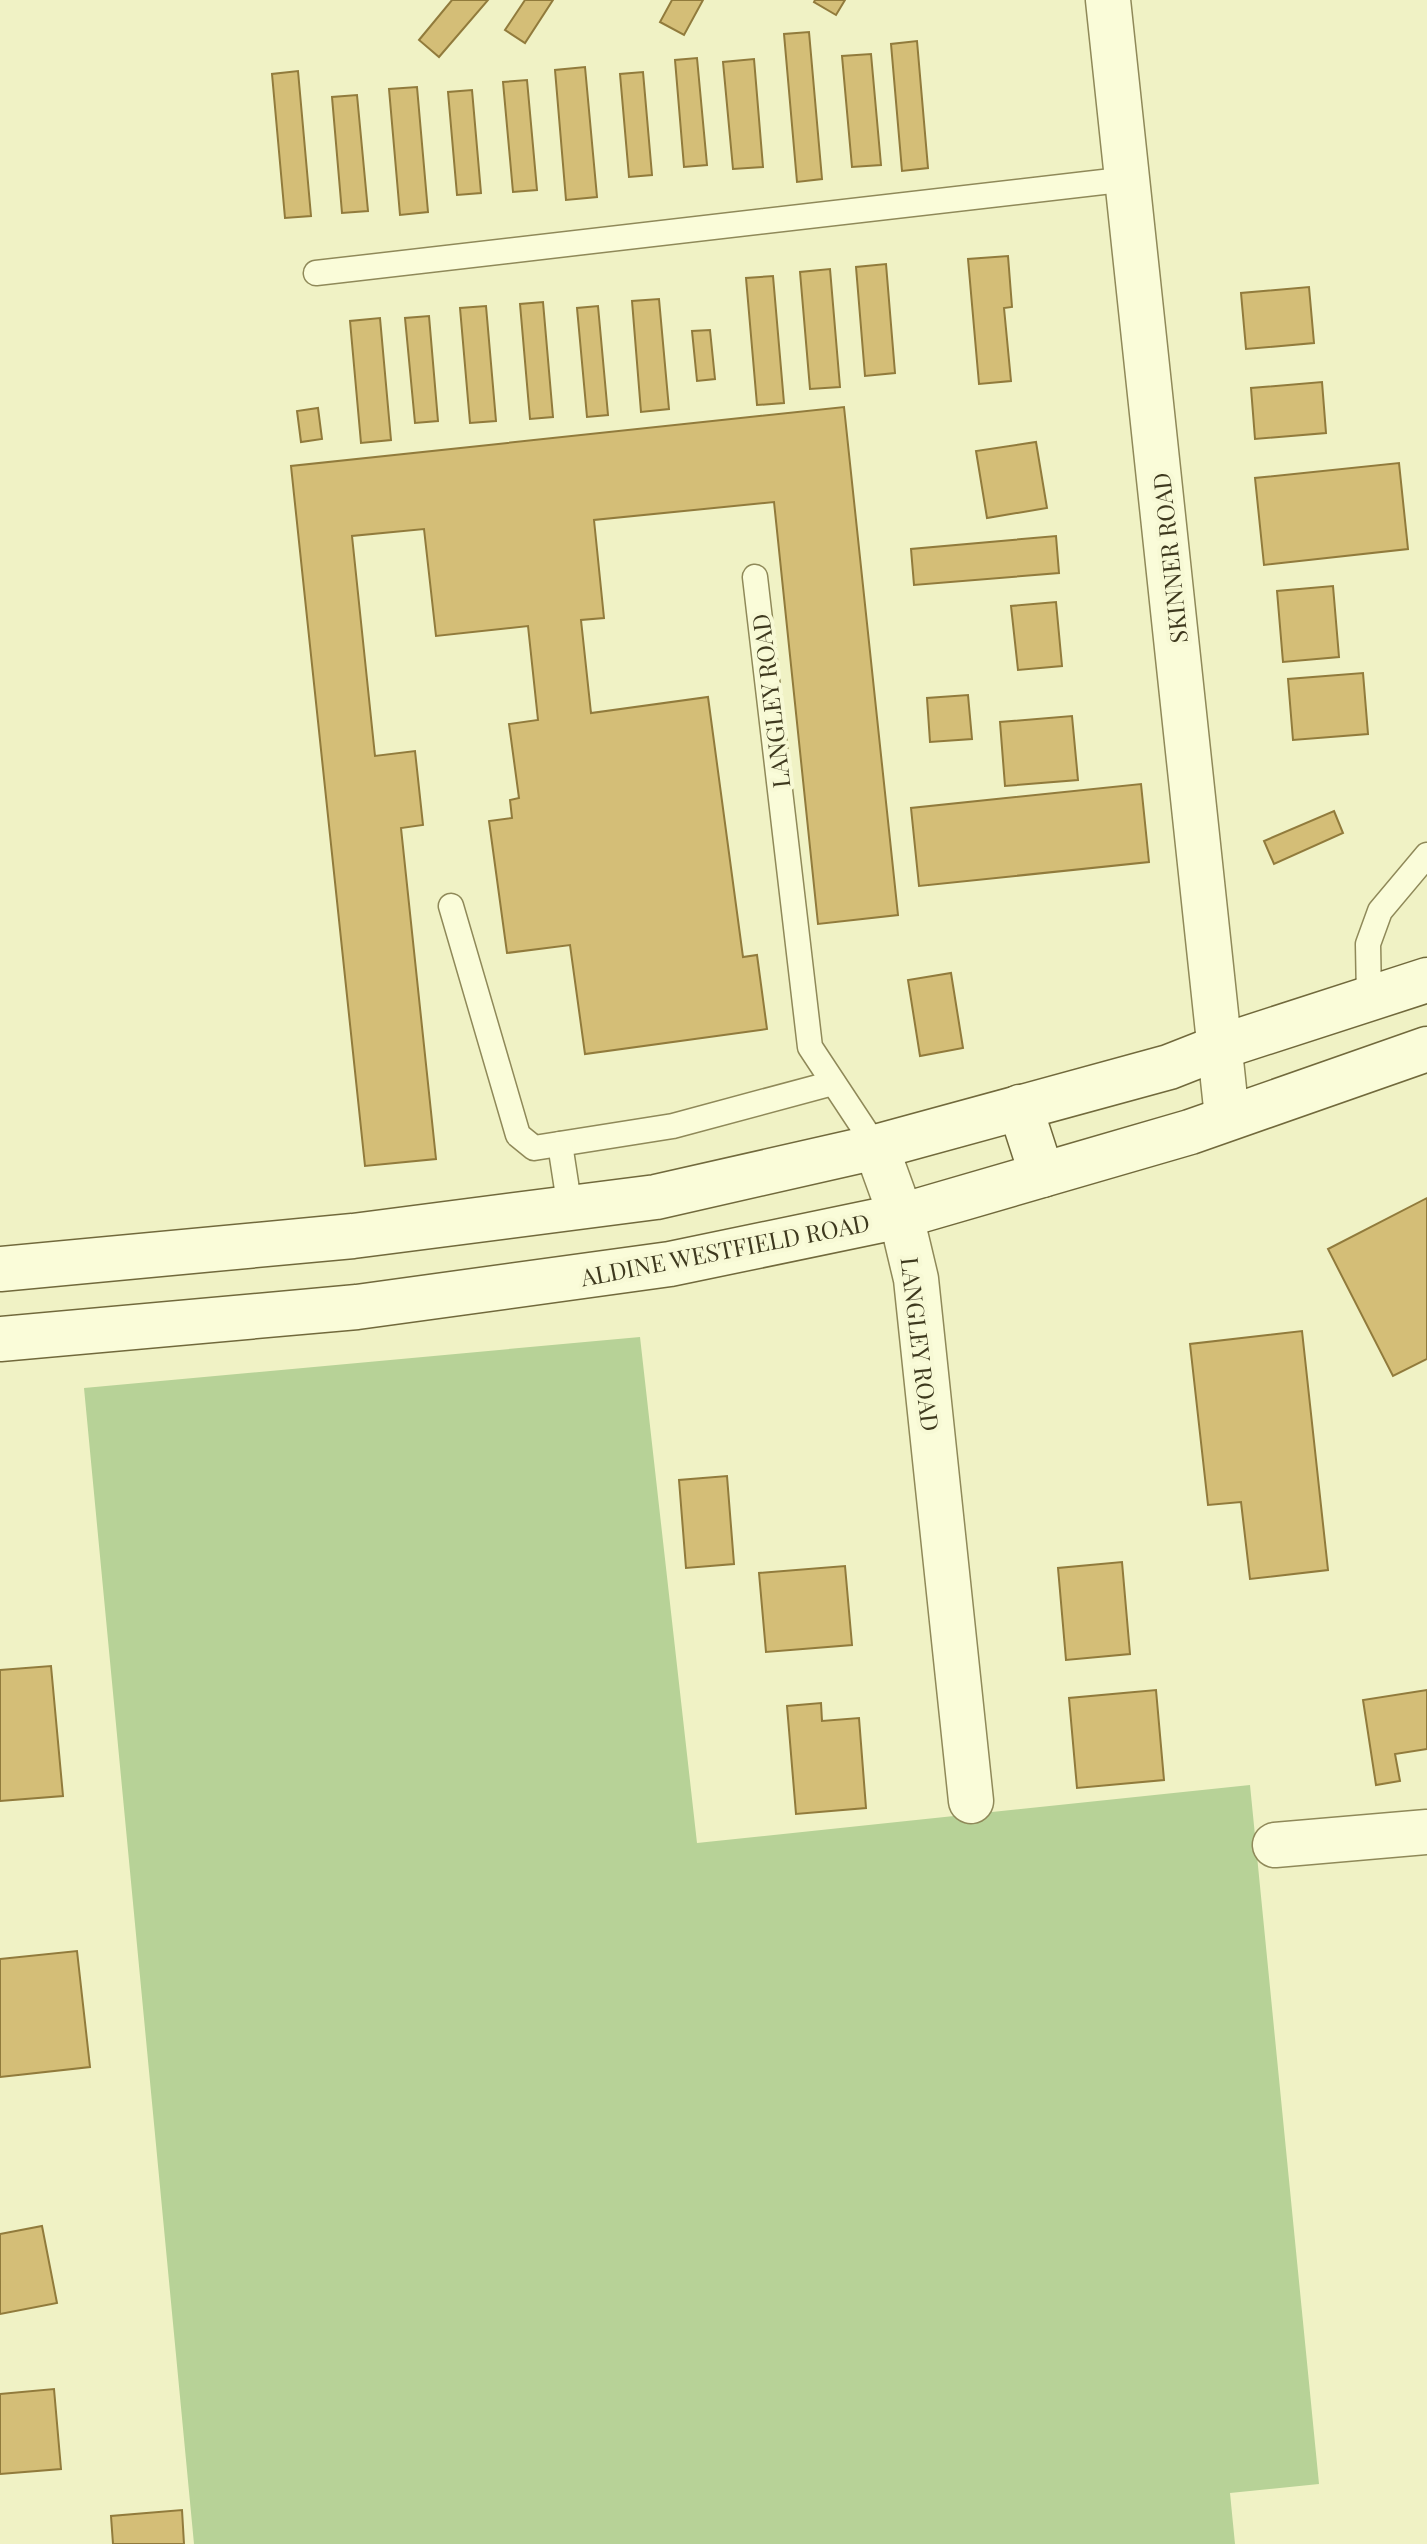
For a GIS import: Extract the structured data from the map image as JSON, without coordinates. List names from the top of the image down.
{
  "streets": {
    "main road": ["SKINNER ROAD", "LANGLEY ROAD", "ALDINE WESTFIELD ROAD"]
  },
  "crossings": [
    ["SKINNER ROAD", "ALDINE WESTFIELD ROAD"],
    ["LANGLEY ROAD", "ALDINE WESTFIELD ROAD"]
  ]
}
